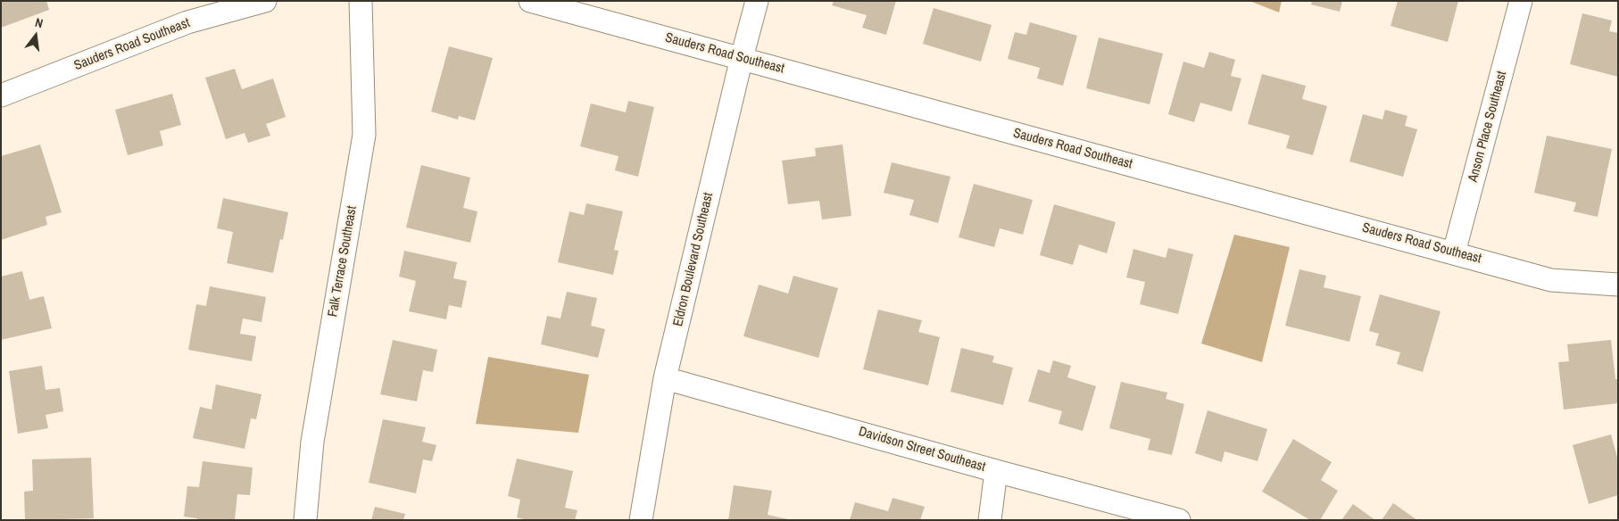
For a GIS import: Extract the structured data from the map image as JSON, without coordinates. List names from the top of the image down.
{
  "streets": {
    "street": [
      "Sauders Road Southeast",
      "Anson Place Southeast",
      "Eldron Boulevard Southeast",
      "Falk Terrace Southeast",
      "Davidson Street Southeast"
    ]
  },
  "crossings": [
    ["Sauders Road Southeast", "Anson Place Southeast"],
    ["Sauders Road Southeast", "Eldron Boulevard Southeast"],
    ["Eldron Boulevard Southeast", "Davidson Street Southeast"]
  ],
  "north": "top"
}
